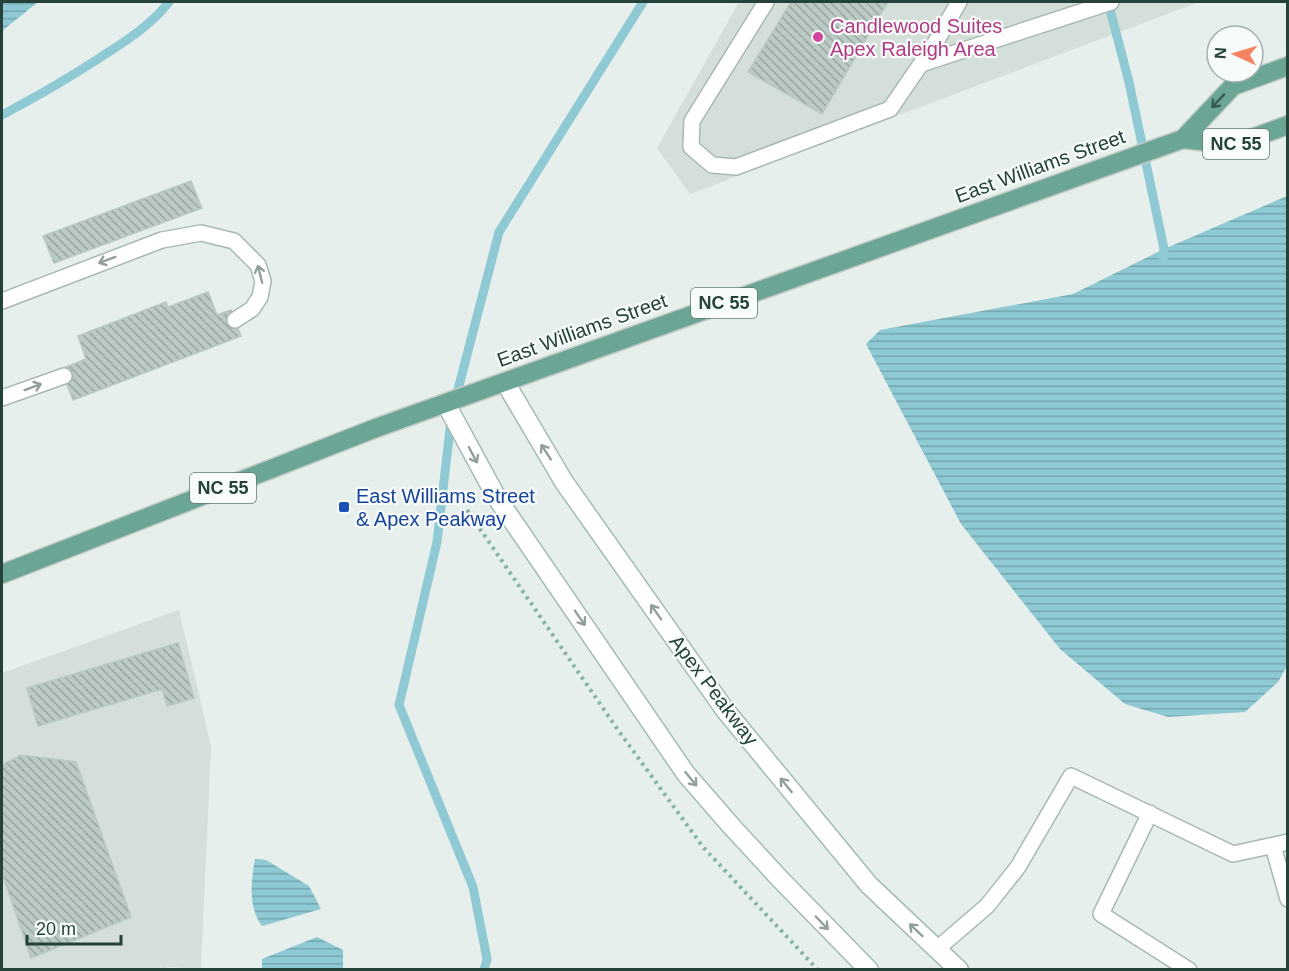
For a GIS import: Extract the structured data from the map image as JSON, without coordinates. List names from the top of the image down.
{
  "streets": {
    "main road": ["NC 55", "East Williams Street", "Apex Peakway"]
  },
  "crossings": [
    ["East Williams Street", "Apex Peakway"]
  ],
  "places": {
    "other": ["Candlewood Suites Apex Raleigh Area"],
    "transit": ["East Williams Street & Apex Peakway"]
  },
  "scale_bar": "20 m",
  "north": "left"
}
